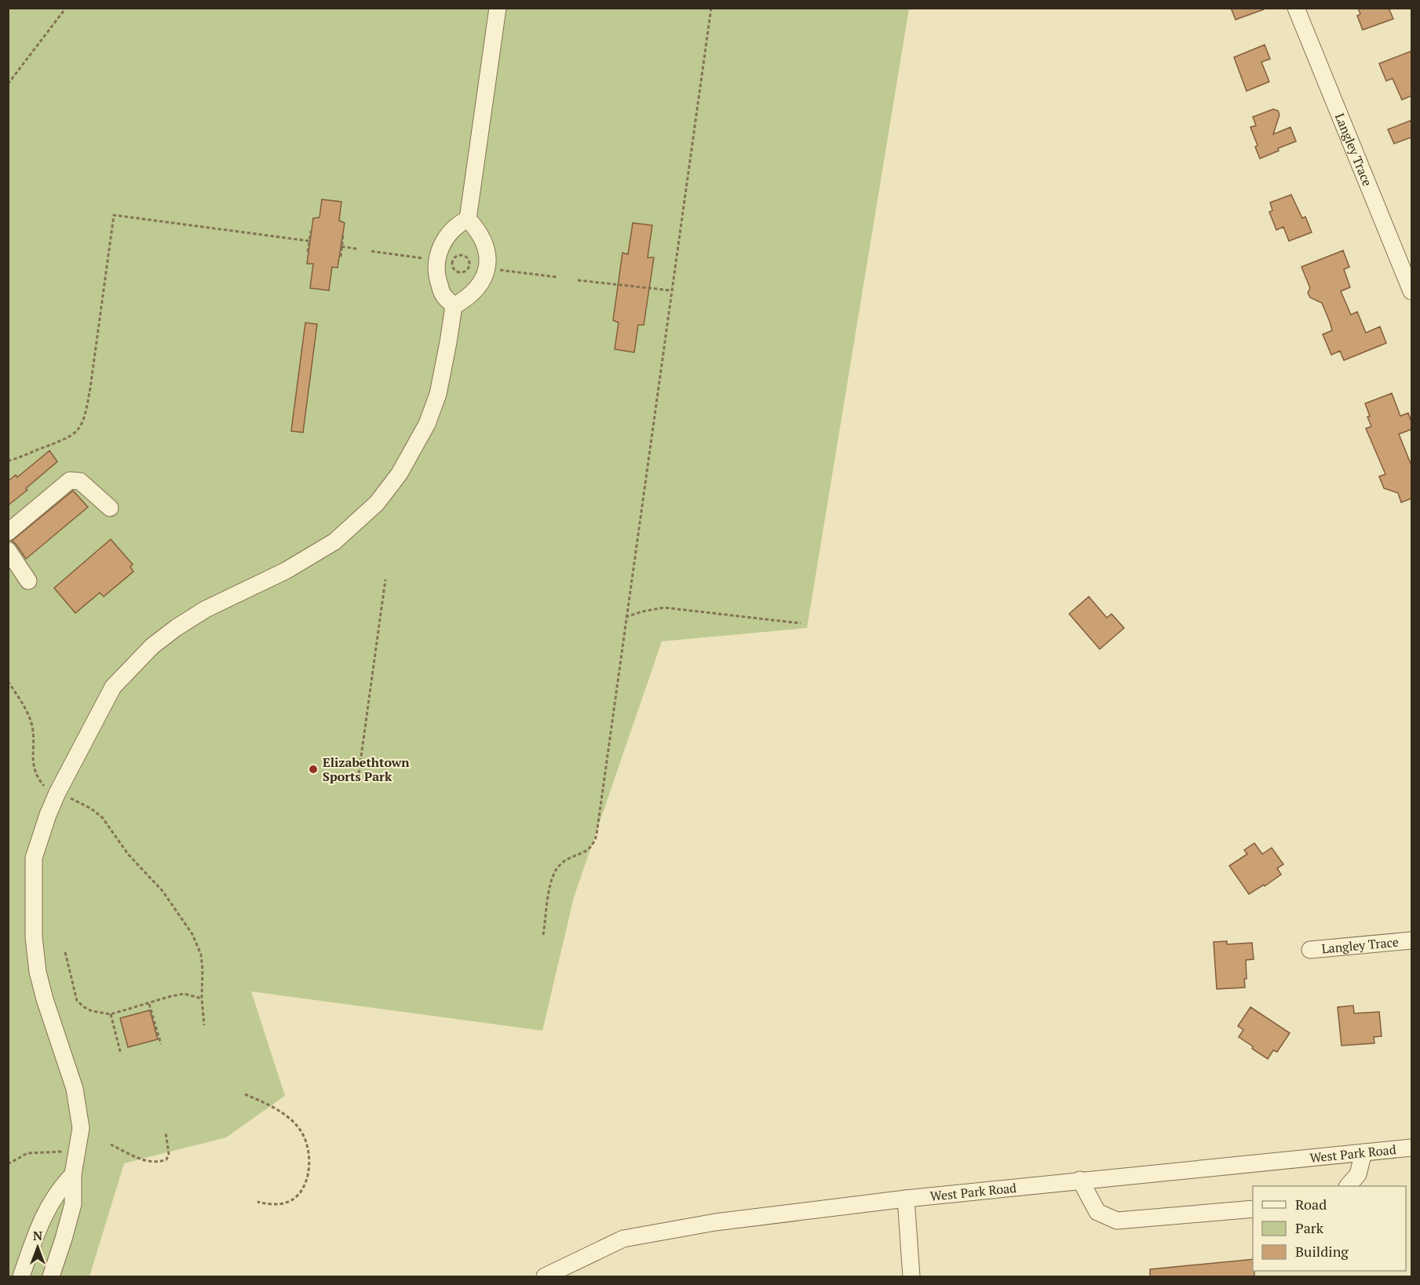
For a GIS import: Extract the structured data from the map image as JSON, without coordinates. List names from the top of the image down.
{
  "streets": {
    "street": ["Langley Trace", "West Park Road"]
  },
  "places": ["Elizabethtown Sports Park"],
  "legend": ["Road", "Park", "Building"],
  "north": "top"
}
